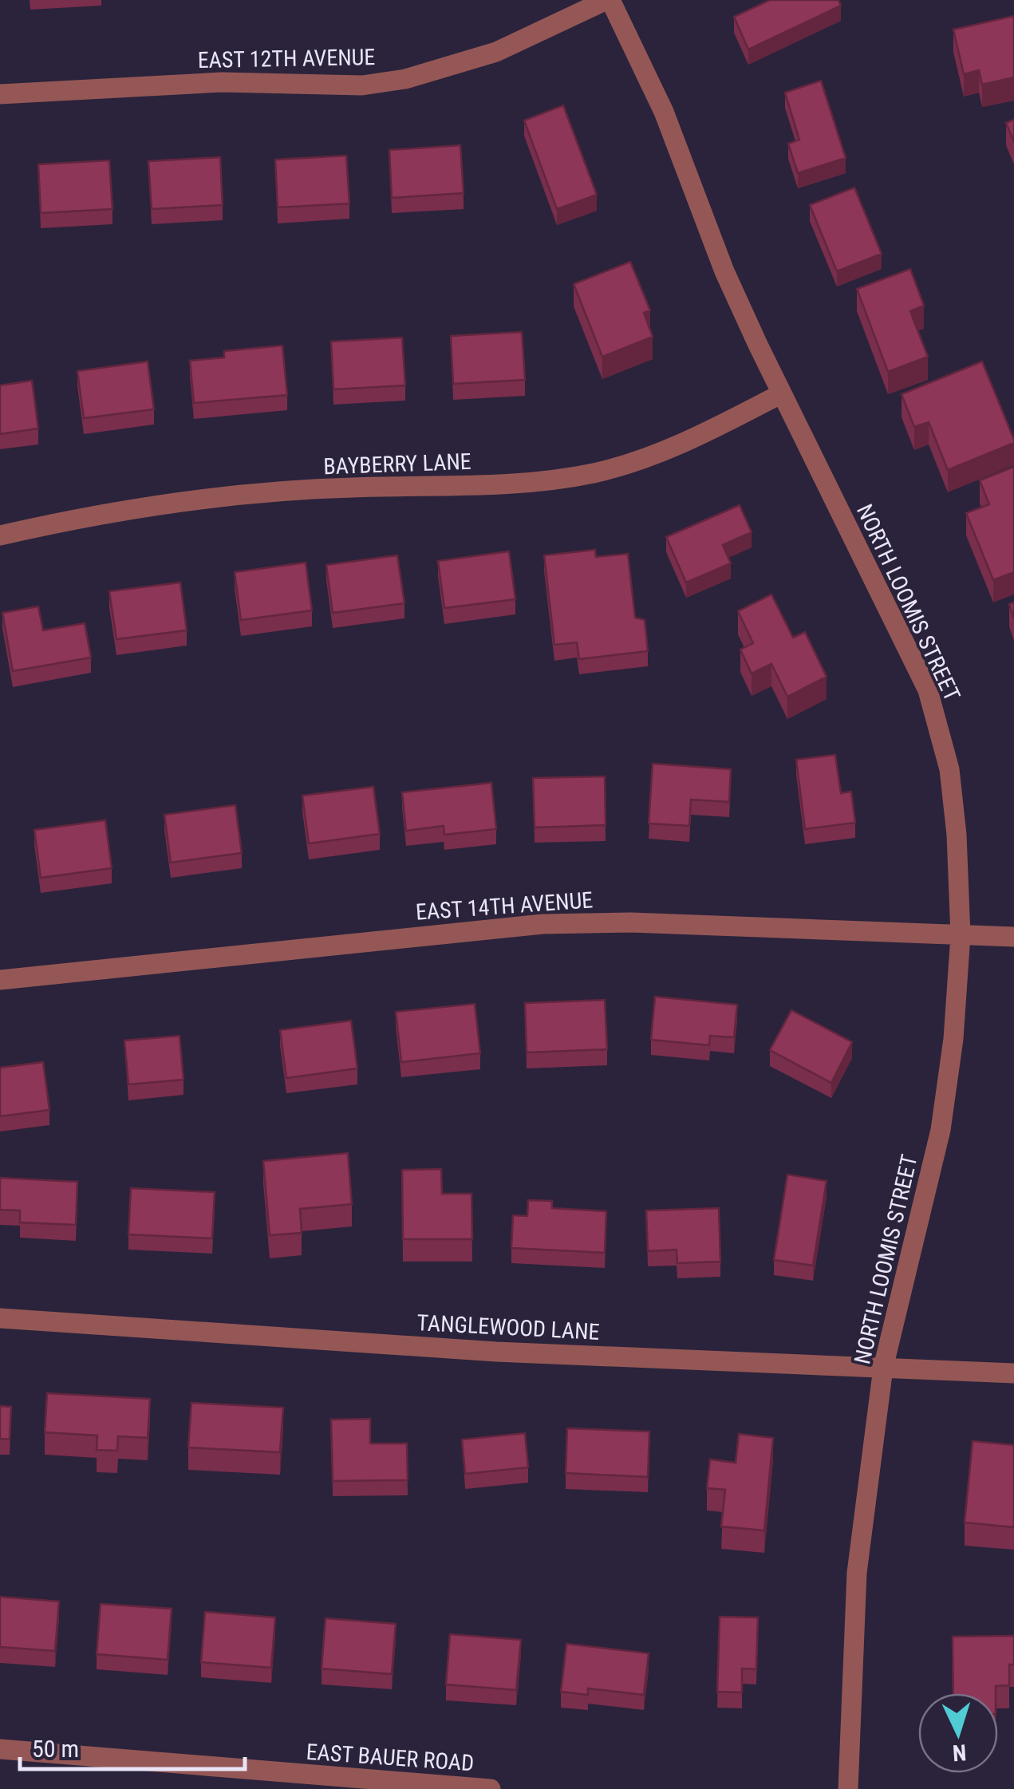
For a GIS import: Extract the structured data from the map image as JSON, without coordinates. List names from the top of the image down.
{
  "streets": {
    "street": [
      "EAST 12TH AVENUE",
      "BAYBERRY LANE",
      "NORTH LOOMIS STREET",
      "EAST 14TH AVENUE",
      "TANGLEWOOD LANE",
      "EAST BAUER ROAD"
    ]
  },
  "crossings": [
    ["EAST 12TH AVENUE", "NORTH LOOMIS STREET"],
    ["BAYBERRY LANE", "NORTH LOOMIS STREET"],
    ["NORTH LOOMIS STREET", "EAST 14TH AVENUE"],
    ["NORTH LOOMIS STREET", "TANGLEWOOD LANE"]
  ],
  "scale_bar": "50 m",
  "north": "bottom"
}
